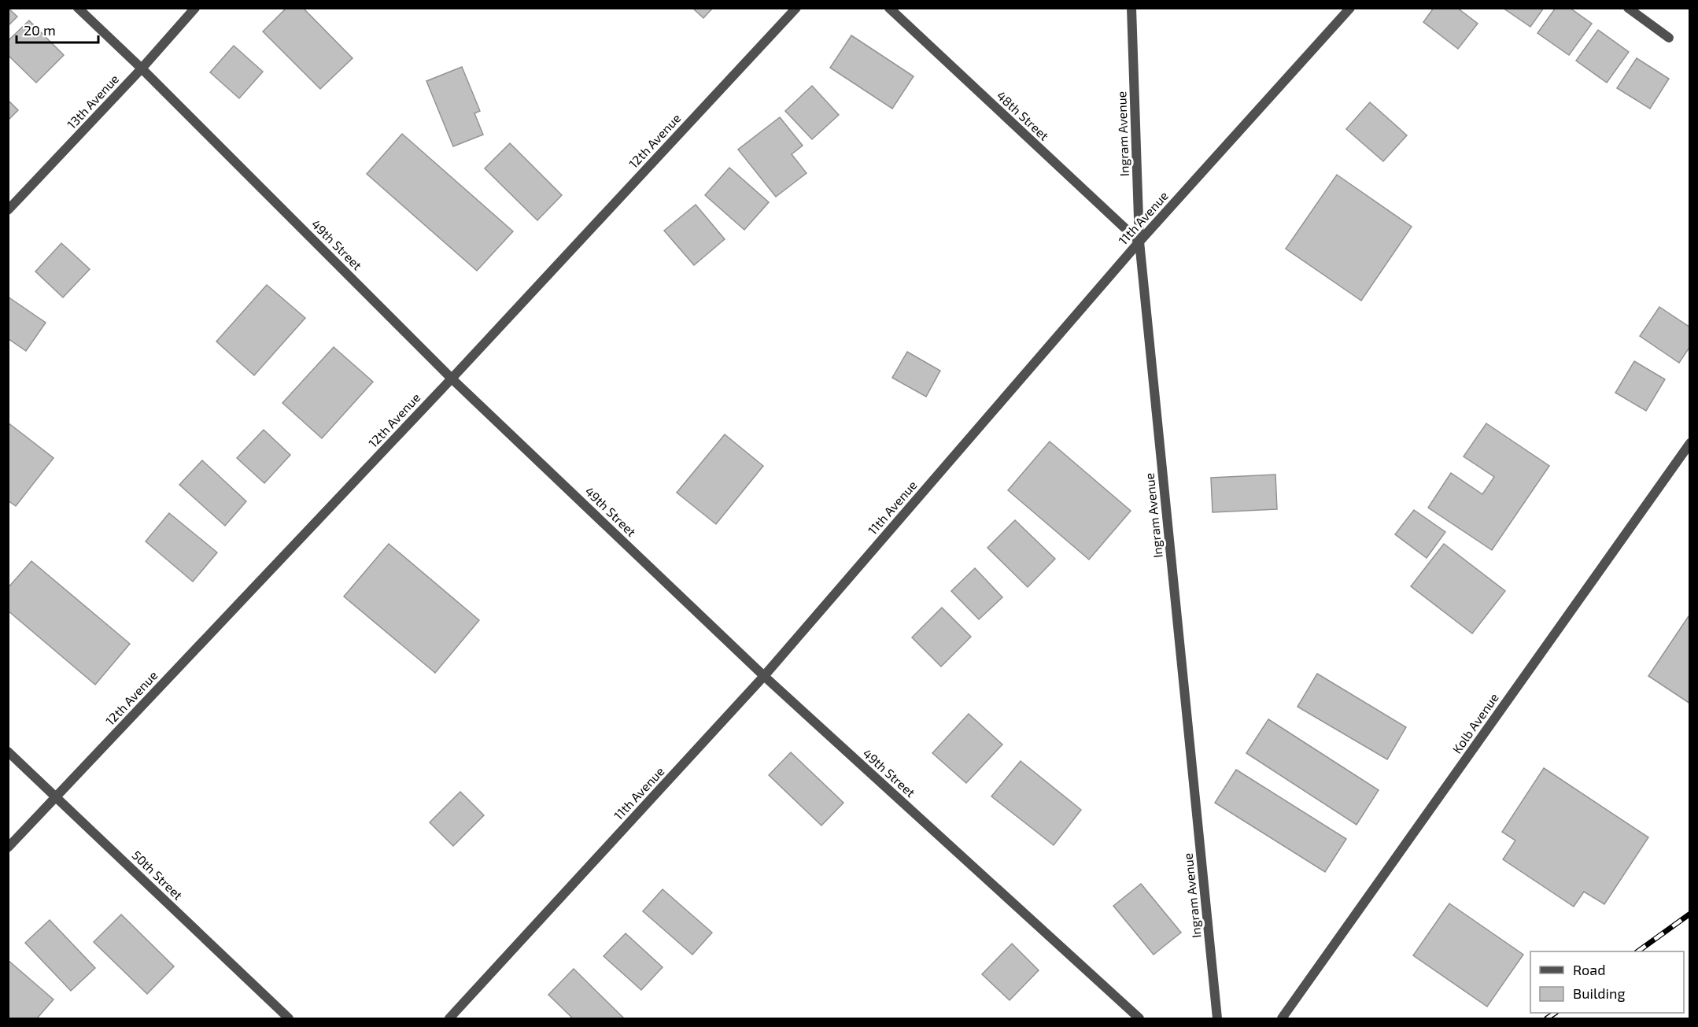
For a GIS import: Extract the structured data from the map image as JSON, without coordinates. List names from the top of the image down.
{
  "streets": {
    "street": [
      "13th Avenue",
      "48th Street",
      "Ingram Avenue",
      "12th Avenue",
      "11th Avenue",
      "49th Street",
      "Kolb Avenue",
      "50th Street"
    ]
  },
  "crossings": [
    ["13th Avenue", "49th Street"],
    ["48th Street", "Ingram Avenue"],
    ["48th Street", "11th Avenue"],
    ["Ingram Avenue", "11th Avenue"],
    ["12th Avenue", "49th Street"],
    ["12th Avenue", "50th Street"],
    ["11th Avenue", "49th Street"]
  ],
  "legend": ["Road", "Building"],
  "scale_bar": "20 m"
}
